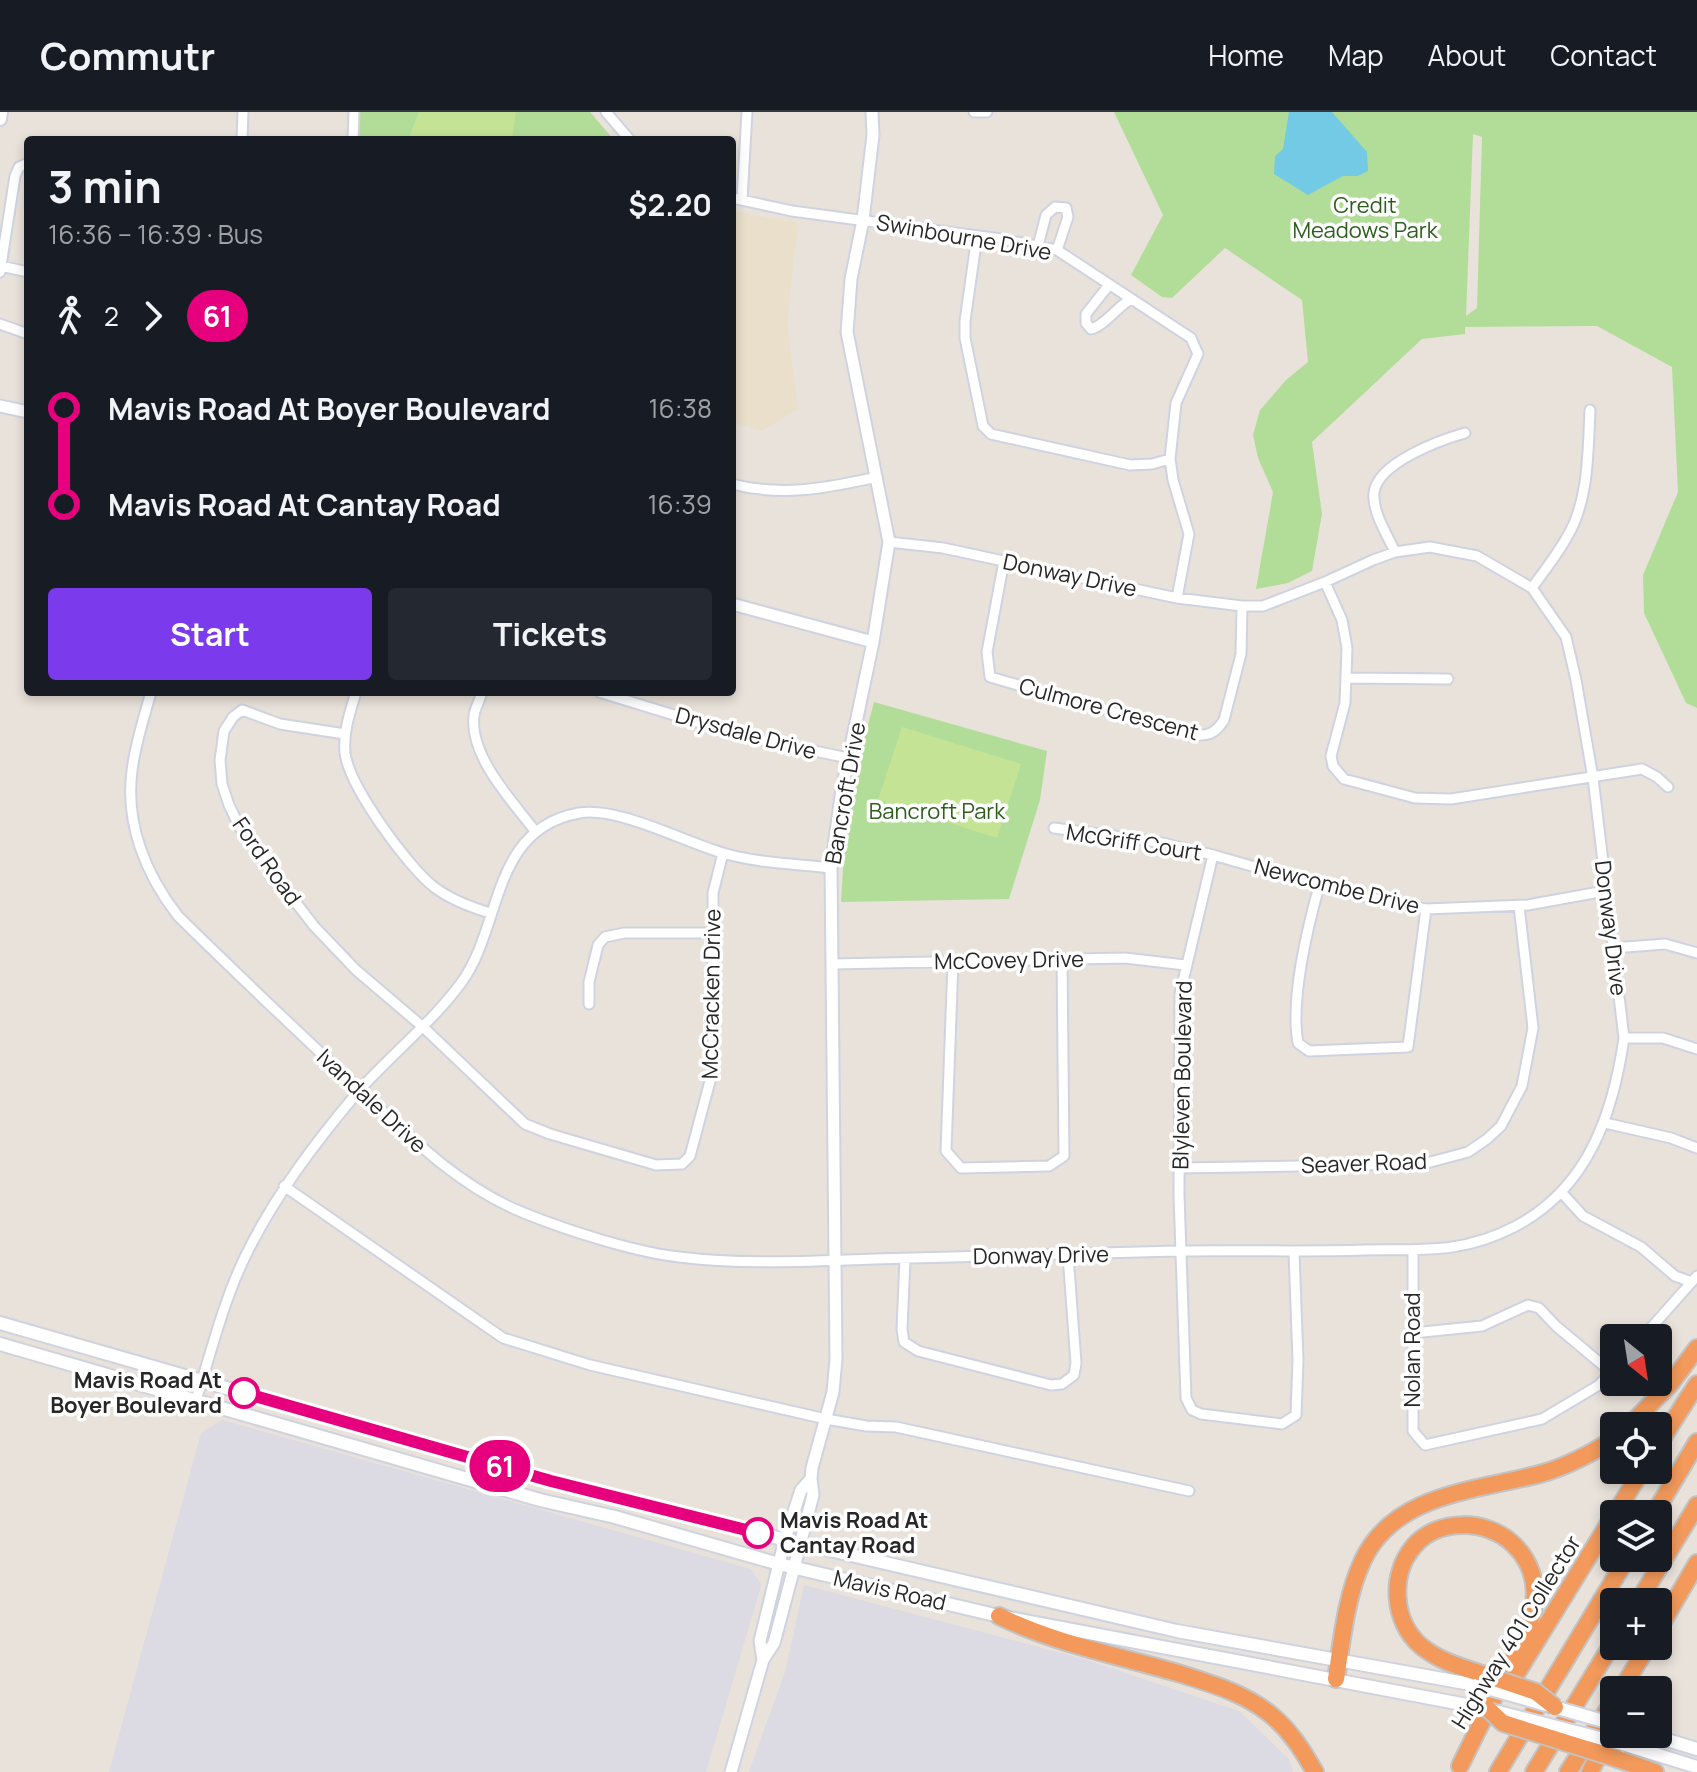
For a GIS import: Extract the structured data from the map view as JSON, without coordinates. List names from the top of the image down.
{
  "streets": {
    "highway": ["Highway 401 Collector"],
    "main road": ["Mavis Road"],
    "street": [
      "Swinbourne Drive",
      "Donway Drive",
      "Culmore Crescent",
      "Drysdale Drive",
      "Bancroft Drive",
      "McGriff Court",
      "Ford Road",
      "Newcombe Drive",
      "McCovey Drive",
      "McCracken Drive",
      "Blyleven Boulevard",
      "Ivandale Drive",
      "Seaver Road",
      "Nolan Road"
    ]
  },
  "crossings": [
    ["Swinbourne Drive", "Donway Drive"],
    ["Swinbourne Drive", "Bancroft Drive"],
    ["Donway Drive", "Culmore Crescent"],
    ["Donway Drive", "Bancroft Drive"],
    ["Donway Drive", "Newcombe Drive"],
    ["Donway Drive", "Blyleven Boulevard"],
    ["Donway Drive", "Ivandale Drive"],
    ["Donway Drive", "Nolan Road"],
    ["Drysdale Drive", "Bancroft Drive"],
    ["Bancroft Drive", "McCovey Drive"],
    ["Bancroft Drive", "Ivandale Drive"],
    ["Bancroft Drive", "Mavis Road"],
    ["McGriff Court", "Newcombe Drive"],
    ["McGriff Court", "Blyleven Boulevard"],
    ["Ford Road", "McCracken Drive"],
    ["Newcombe Drive", "Blyleven Boulevard"],
    ["Newcombe Drive", "Seaver Road"],
    ["McCovey Drive", "Blyleven Boulevard"],
    ["Blyleven Boulevard", "Seaver Road"]
  ],
  "parks": ["Credit Meadows Park", "Bancroft Park"],
  "places": ["Mavis Road At Boyer Boulevard", "Mavis Road At Cantay Road"],
  "lines": ["bus line 61"],
  "north": "bottom right",
  "page": {
    "header": "Commutr",
    "nav": [
      "Home",
      "Map",
      "About",
      "Contact"
    ],
    "on_map": "61",
    "heading": ["3 min", "16:36 – 16:39 · Bus", "$2.20"],
    "legs": ["2", "61"],
    "list": [
      {
        "name": "Mavis Road At Boyer Boulevard",
        "value": "16:38"
      },
      {
        "name": "Mavis Road At Cantay Road",
        "value": "16:39"
      }
    ],
    "buttons": ["Start", "Tickets"],
    "map_buttons": ["+", "−"]
  }
}
